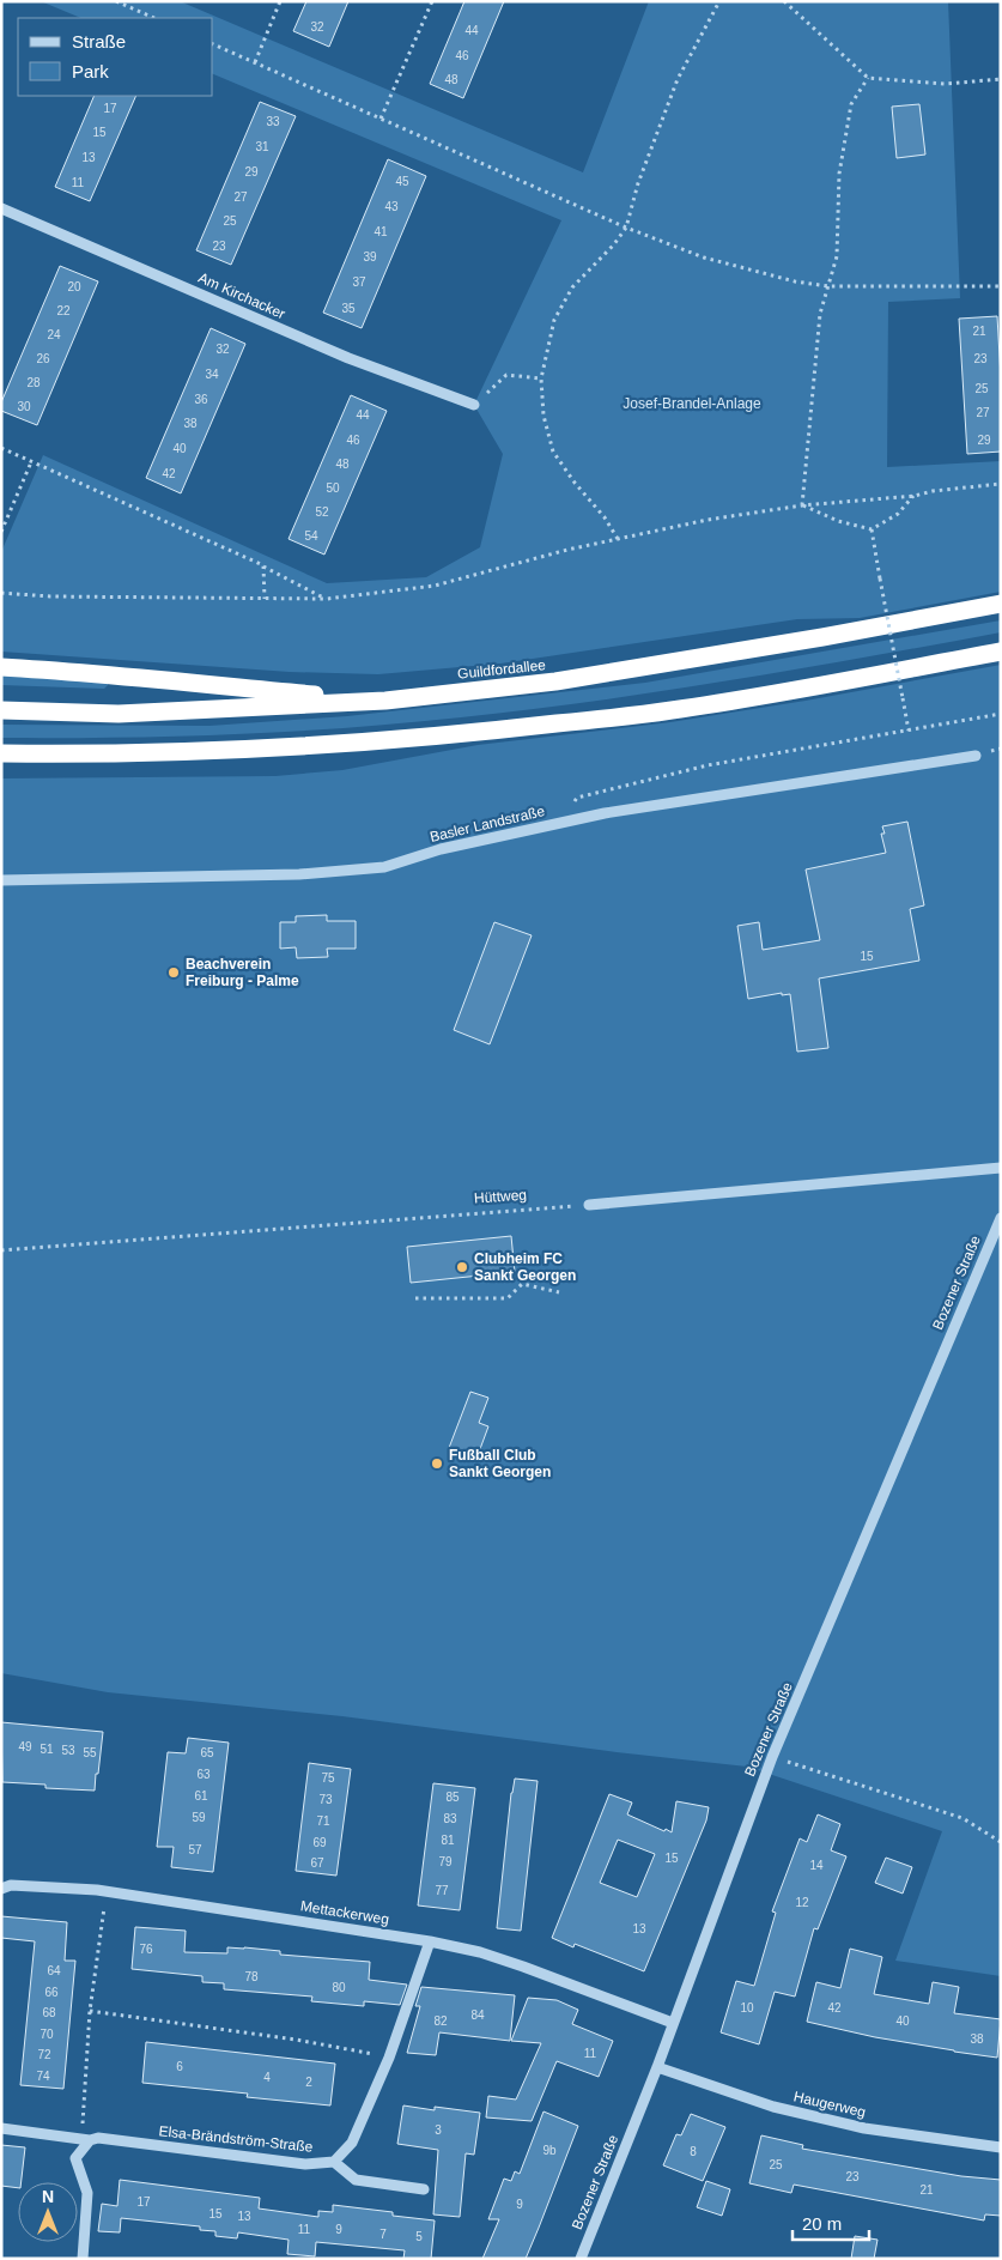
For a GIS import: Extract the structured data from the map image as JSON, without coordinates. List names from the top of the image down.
{
  "streets": {
    "highway": ["Guildfordallee"],
    "street": [
      "Am Kirchacker",
      "Basler Landstraße",
      "Bozener Straße",
      "Mettackerweg",
      "Haugerweg",
      "Elsa-Brändström-Straße"
    ],
    "path": ["Hüttweg"]
  },
  "crossings": [
    ["Bozener Straße", "Mettackerweg"],
    ["Bozener Straße", "Haugerweg"]
  ],
  "parks": ["Josef-Brandel-Anlage"],
  "places": ["Beachverein Freiburg - Palme", "Clubheim FC Sankt Georgen", "Fußball Club Sankt Georgen"],
  "house_numbers": [
    "32",
    "44",
    "46",
    "48",
    "17",
    "33",
    "15",
    "31",
    "13",
    "29",
    "45",
    "11",
    "27",
    "43",
    "25",
    "41",
    "23",
    "39",
    "37",
    "20",
    "35",
    "22",
    "21",
    "24",
    "32",
    "26",
    "23",
    "34",
    "28",
    "25",
    "36",
    "30",
    "27",
    "44",
    "38",
    "46",
    "29",
    "40",
    "48",
    "42",
    "50",
    "52",
    "54",
    "15",
    "49",
    "51",
    "53",
    "55",
    "65",
    "63",
    "75",
    "61",
    "85",
    "73",
    "59",
    "83",
    "71",
    "81",
    "69",
    "57",
    "15",
    "79",
    "67",
    "14",
    "77",
    "12",
    "13",
    "76",
    "64",
    "78",
    "80",
    "66",
    "10",
    "42",
    "68",
    "84",
    "82",
    "40",
    "70",
    "38",
    "11",
    "72",
    "6",
    "74",
    "4",
    "2",
    "3",
    "9b",
    "8",
    "25",
    "23",
    "21",
    "17",
    "9",
    "15",
    "13",
    "11",
    "9",
    "7",
    "5"
  ],
  "legend": ["Straße", "Park"],
  "scale_bar": "20 m",
  "north": "top"
}
